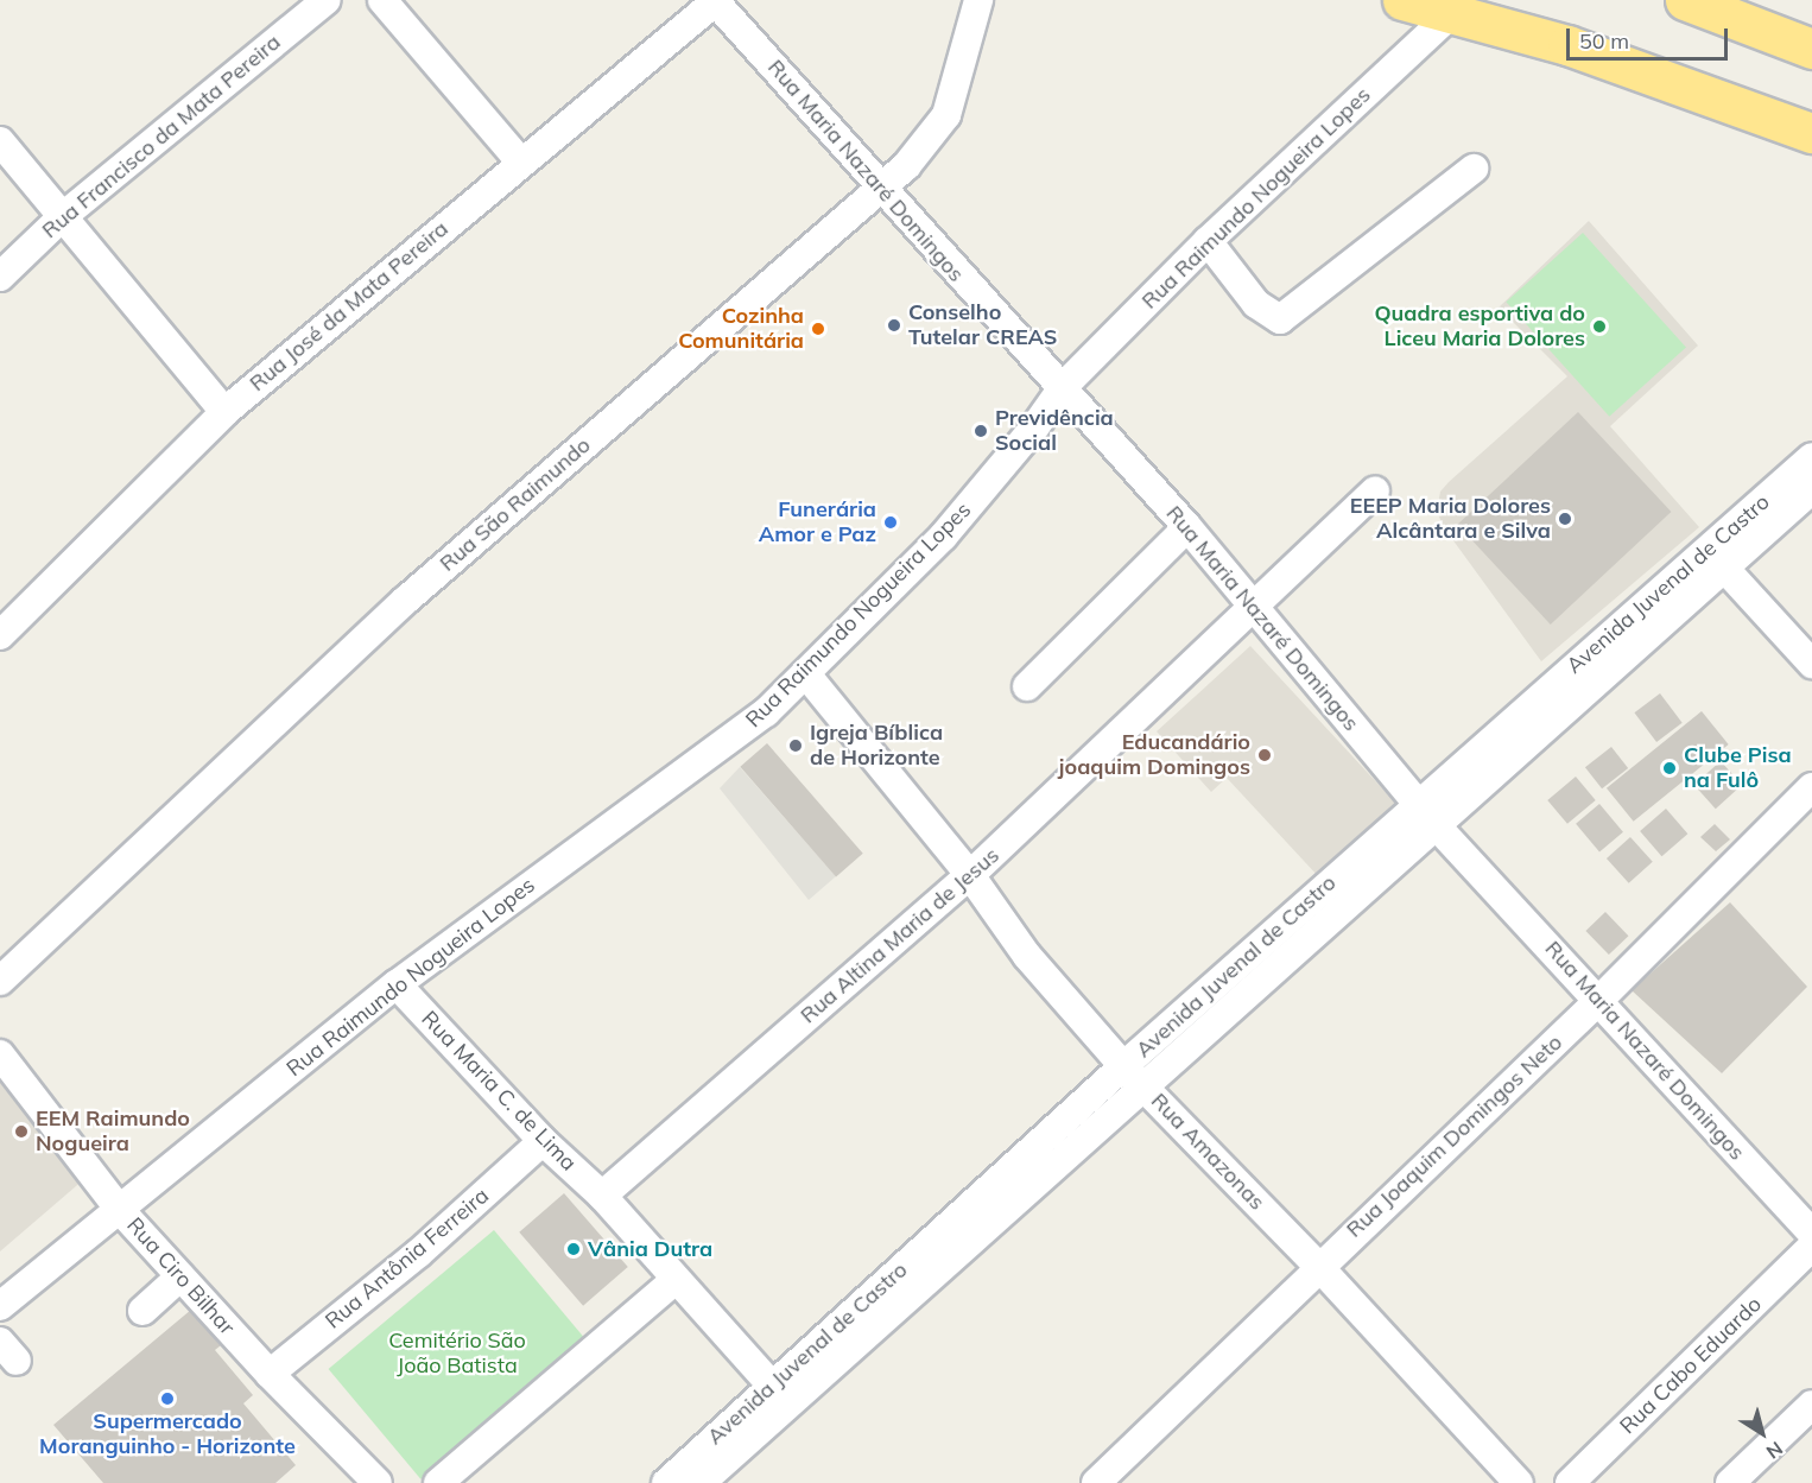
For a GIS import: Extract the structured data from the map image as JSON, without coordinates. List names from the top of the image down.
{
  "streets": {
    "street": [
      "Rua Francisco da Mata Pereira",
      "Rua Maria Nazaré Domingos",
      "Rua Raimundo Nogueira Lopes",
      "Rua José da Mata Pereira",
      "Rua São Raimundo",
      "Avenida Juvenal de Castro",
      "Rua Altina Maria de Jesus",
      "Rua Maria C. de Lima",
      "Rua Joaquim Domingos Neto",
      "Rua Amazonas",
      "Rua Antônia Ferreira",
      "Rua Ciro Bilhar",
      "Rua Cabo Eduardo"
    ]
  },
  "crossings": [
    ["Rua Maria Nazaré Domingos", "Rua Raimundo Nogueira Lopes"],
    ["Rua Maria Nazaré Domingos", "Rua José da Mata Pereira"],
    ["Rua Maria Nazaré Domingos", "Rua São Raimundo"],
    ["Rua Maria Nazaré Domingos", "Avenida Juvenal de Castro"],
    ["Rua Maria Nazaré Domingos", "Rua Altina Maria de Jesus"],
    ["Rua Maria Nazaré Domingos", "Rua Joaquim Domingos Neto"],
    ["Rua Raimundo Nogueira Lopes", "Rua Maria C. de Lima"],
    ["Rua Raimundo Nogueira Lopes", "Rua Amazonas"],
    ["Rua Raimundo Nogueira Lopes", "Rua Ciro Bilhar"],
    ["Avenida Juvenal de Castro", "Rua Amazonas"],
    ["Rua Altina Maria de Jesus", "Rua Maria C. de Lima"],
    ["Rua Altina Maria de Jesus", "Rua Amazonas"],
    ["Rua Maria C. de Lima", "Rua Antônia Ferreira"],
    ["Rua Joaquim Domingos Neto", "Rua Amazonas"],
    ["Rua Antônia Ferreira", "Rua Ciro Bilhar"]
  ],
  "parks": ["Cemitério São João Batista"],
  "places": [
    "Conselho Tutelar CREAS",
    "Quadra esportiva do Liceu Maria Dolores",
    "Cozinha Comunitária",
    "Previdência Social",
    "EEEP Maria Dolores Alcântara e Silva",
    "Funerária Amor e Paz",
    "Igreja Bíblica de Horizonte",
    "Educandário joaquim Domingos",
    "Clube Pisa na Fulô",
    "EEM Raimundo Nogueira",
    "Vânia Dutra",
    "Supermercado Moranguinho - Horizonte"
  ],
  "scale_bar": "50 m",
  "north": "bottom right"
}
